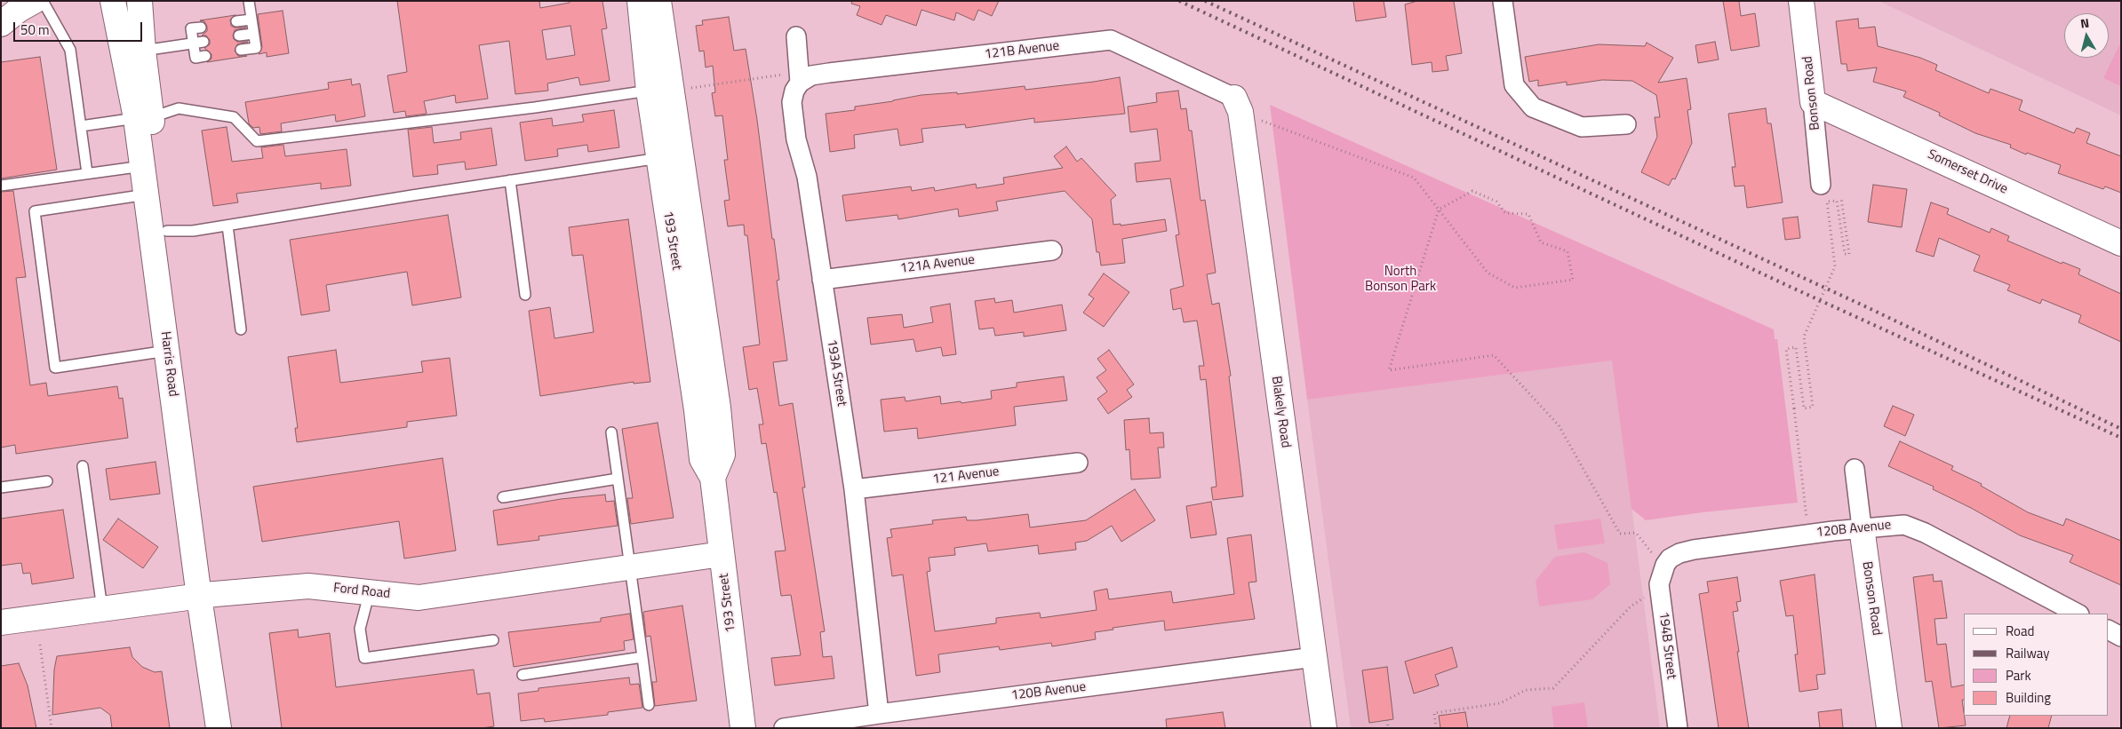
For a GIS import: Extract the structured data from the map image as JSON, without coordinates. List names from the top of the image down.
{
  "streets": {
    "street": [
      "121B Avenue",
      "Bonson Road",
      "Somerset Drive",
      "193 Street",
      "121A Avenue",
      "Harris Road",
      "193A Street",
      "Blakely Road",
      "121 Avenue",
      "120B Avenue",
      "Ford Road",
      "194B Street"
    ]
  },
  "crossings": [
    ["121B Avenue", "193A Street"],
    ["121B Avenue", "Blakely Road"],
    ["Bonson Road", "Somerset Drive"],
    ["Bonson Road", "120B Avenue"],
    ["193 Street", "Ford Road"],
    ["121A Avenue", "193A Street"],
    ["Harris Road", "Ford Road"],
    ["193A Street", "121 Avenue"],
    ["193A Street", "120B Avenue"],
    ["Blakely Road", "120B Avenue"],
    ["120B Avenue", "194B Street"]
  ],
  "parks": ["North Bonson Park"],
  "legend": [
    "Road",
    "Railway",
    "Park",
    "Building"
  ],
  "scale_bar": "50 m",
  "north": "top"
}
